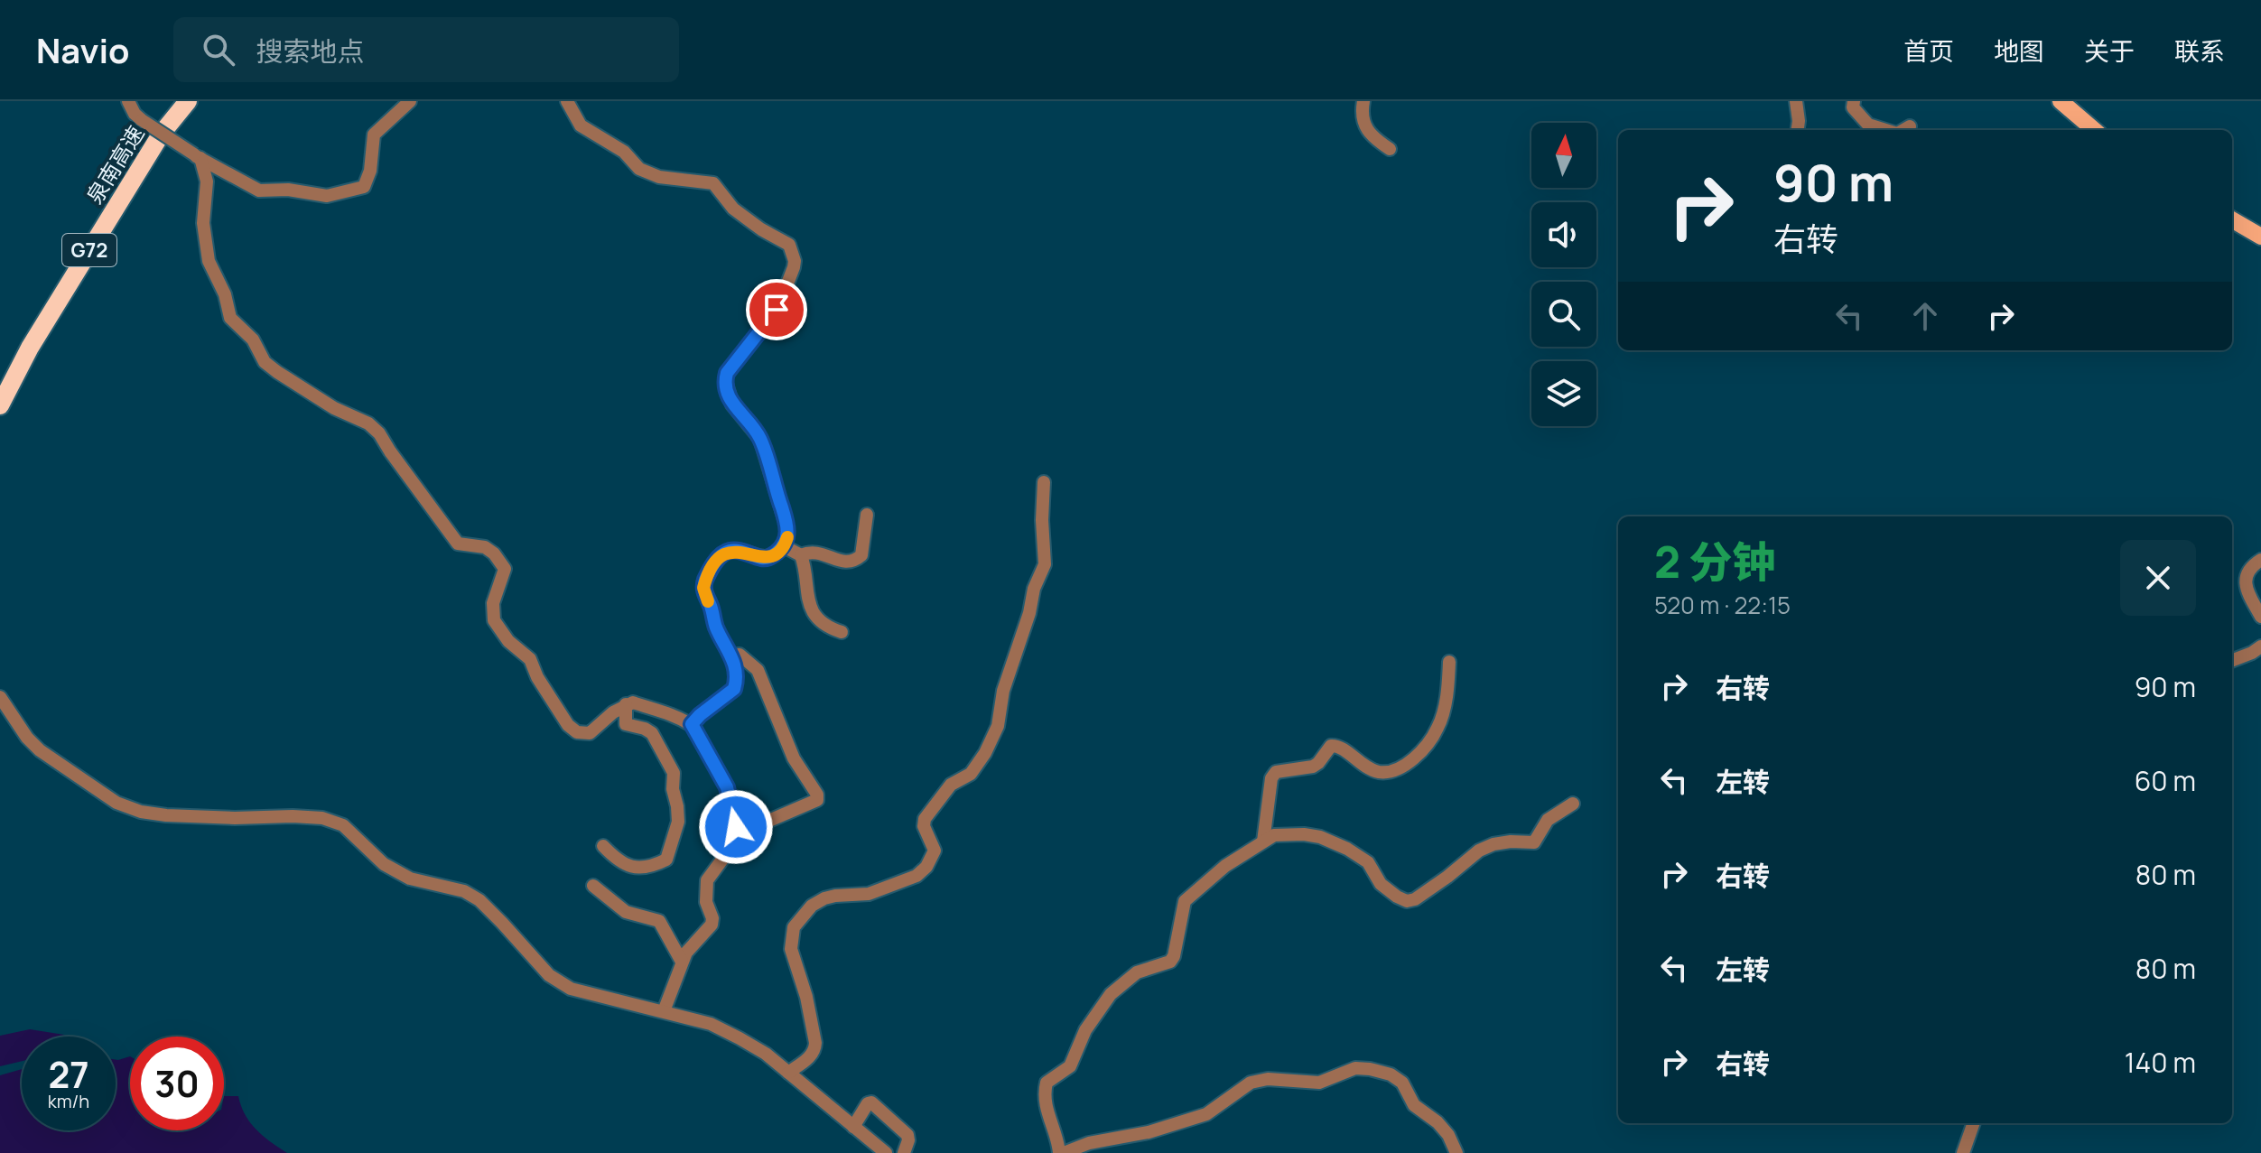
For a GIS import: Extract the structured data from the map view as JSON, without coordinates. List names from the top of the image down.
{
  "streets": {
    "highway": ["泉南高速", "G72"]
  },
  "north": "top",
  "page": {
    "header": "Navio",
    "search": "搜索地点",
    "nav": [
      "首页",
      "地图",
      "关于",
      "联系"
    ],
    "turn": ["90 m", "右转"],
    "heading": ["2 分钟", "520 m · 22:15"],
    "list": [
      {
        "name": "右转",
        "value": "90 m"
      },
      {
        "name": "左转",
        "value": "60 m"
      },
      {
        "name": "右转",
        "value": "80 m"
      },
      {
        "name": "左转",
        "value": "80 m"
      },
      {
        "name": "右转",
        "value": "140 m"
      }
    ],
    "speed": "27 km/h",
    "limit": "30"
  }
}
